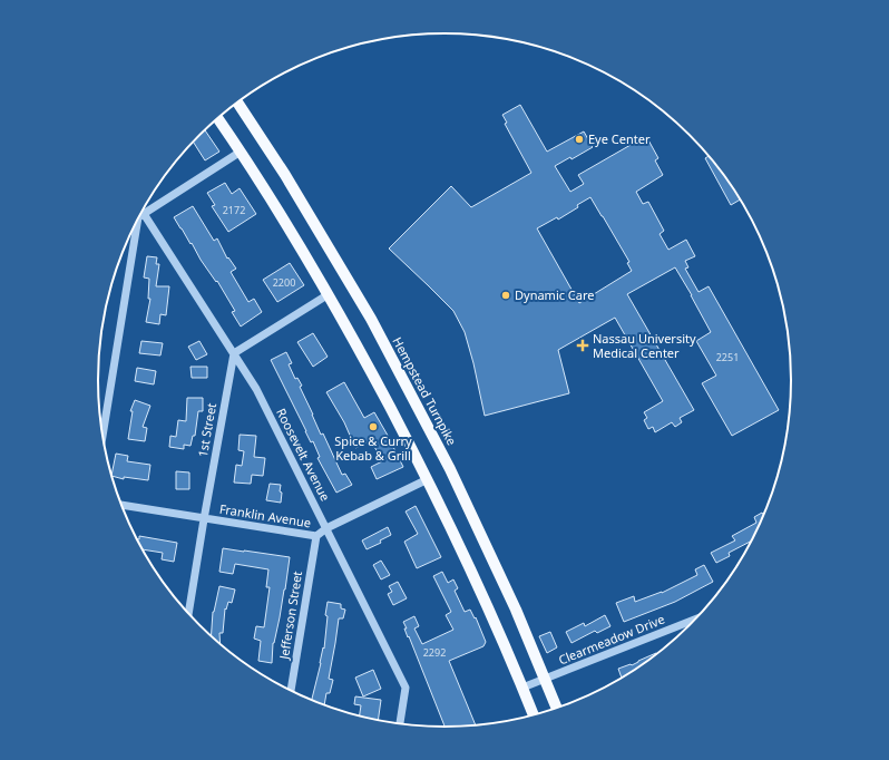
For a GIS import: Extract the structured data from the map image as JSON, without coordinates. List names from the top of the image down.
{
  "streets": {
    "main road": ["Hempstead Turnpike"],
    "street": [
      "1st Street",
      "Roosevelt Avenue",
      "Franklin Avenue",
      "Jefferson Street",
      "Clearmeadow Drive"
    ]
  },
  "crossings": [
    ["Hempstead Turnpike", "Clearmeadow Drive"],
    ["1st Street", "Roosevelt Avenue"],
    ["1st Street", "Franklin Avenue"],
    ["Roosevelt Avenue", "Franklin Avenue"],
    ["Franklin Avenue", "Jefferson Street"]
  ],
  "places": {
    "other": ["Eye Center", "Dynamic Care", "Spice & Curry Kebab & Grill"],
    "health": ["Nassau University Medical Center"]
  },
  "house_numbers": [
    "2172",
    "2200",
    "2251",
    "2292"
  ]
}
